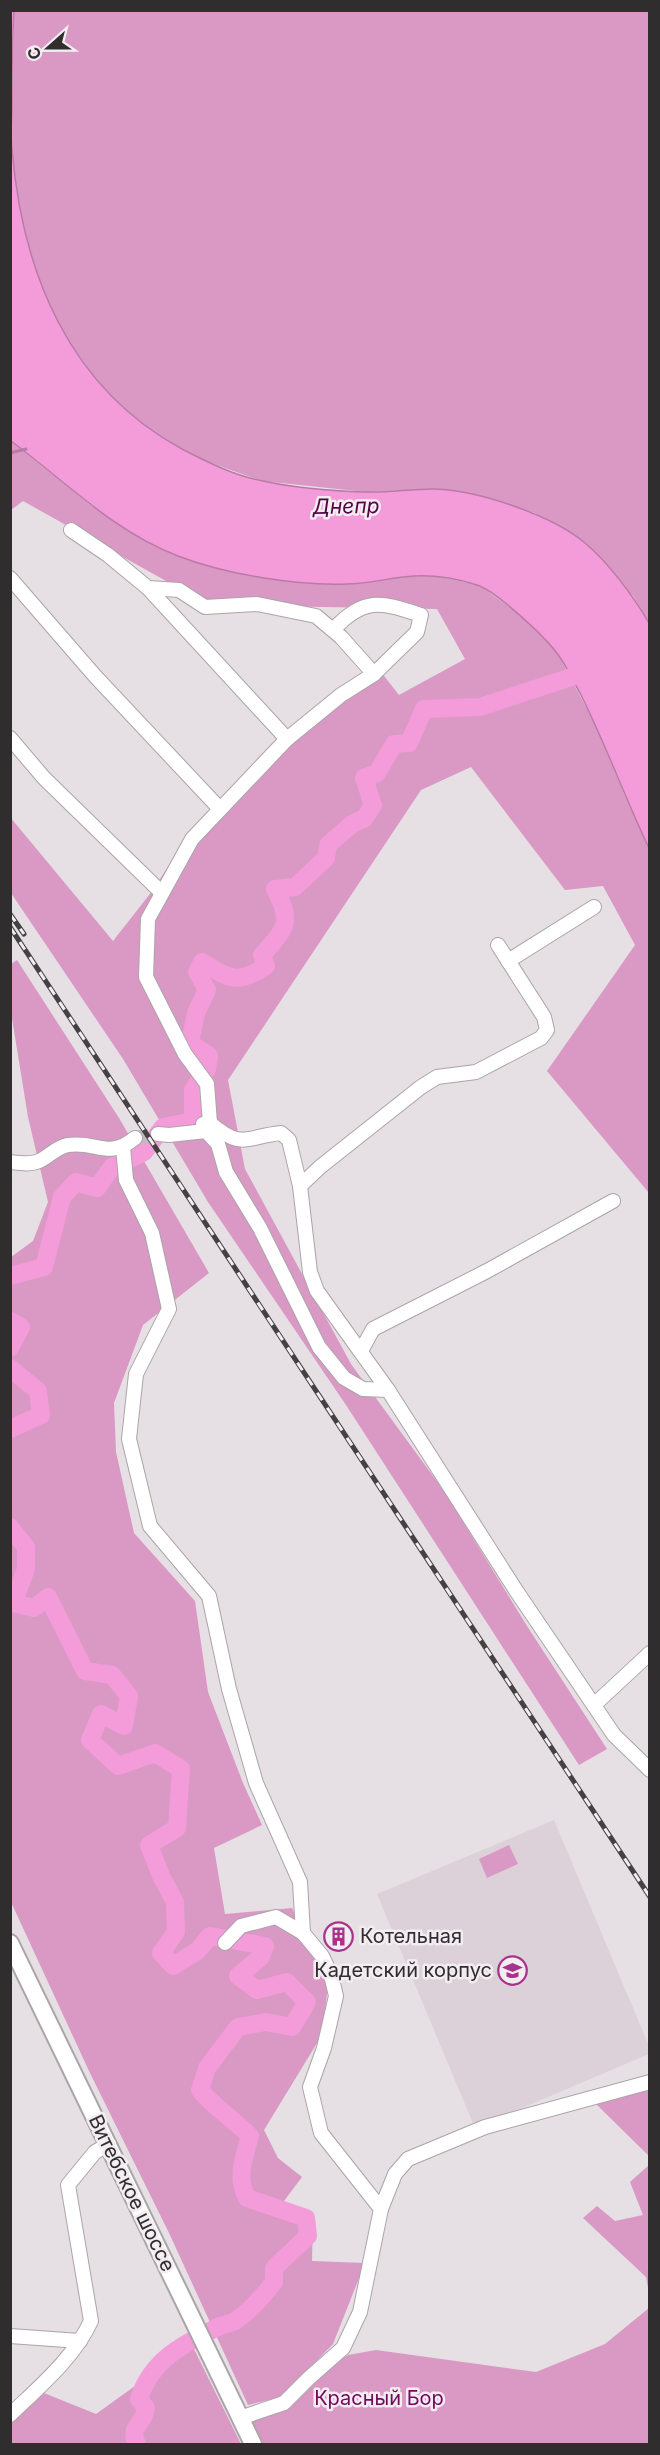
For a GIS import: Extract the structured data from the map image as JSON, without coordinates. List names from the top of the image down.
{
  "streets": {
    "main road": ["Витебское шоссе"]
  },
  "water": ["Днепр"],
  "parks": ["Красный Бор"],
  "places": {
    "building": ["Котельная"],
    "school or university": ["Кадетский корпус"]
  },
  "north": "left"
}
